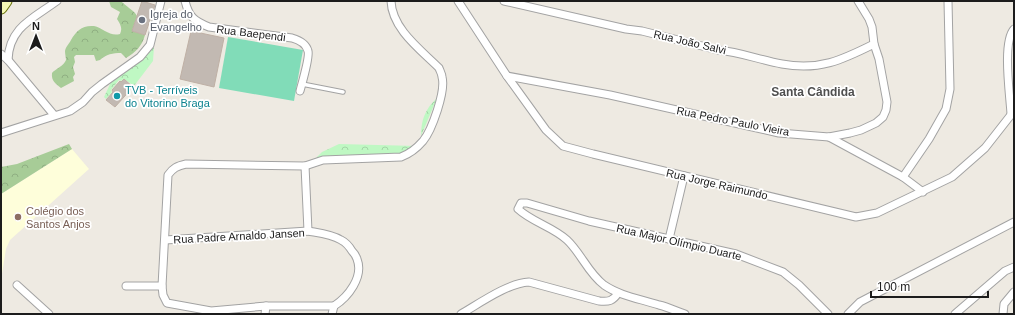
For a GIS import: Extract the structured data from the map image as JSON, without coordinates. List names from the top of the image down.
{
  "streets": {
    "street": [
      "Rua Baependi",
      "Rua João Salvi",
      "Rua Pedro Paulo Vieira",
      "Rua Jorge Raimundo",
      "Rua Padre Arnaldo Jansen",
      "Rua Major Olímpio Duarte"
    ]
  },
  "crossings": [
    ["Rua João Salvi", "Rua Pedro Paulo Vieira"],
    ["Rua Pedro Paulo Vieira", "Rua Jorge Raimundo"]
  ],
  "districts": ["Santa Cândida"],
  "places": ["Igreja do Evangelho", "TVB - Terríveis do Vitorino Braga", "Colégio dos Santos Anjos"],
  "scale_bar": "100 m",
  "north": "top"
}
